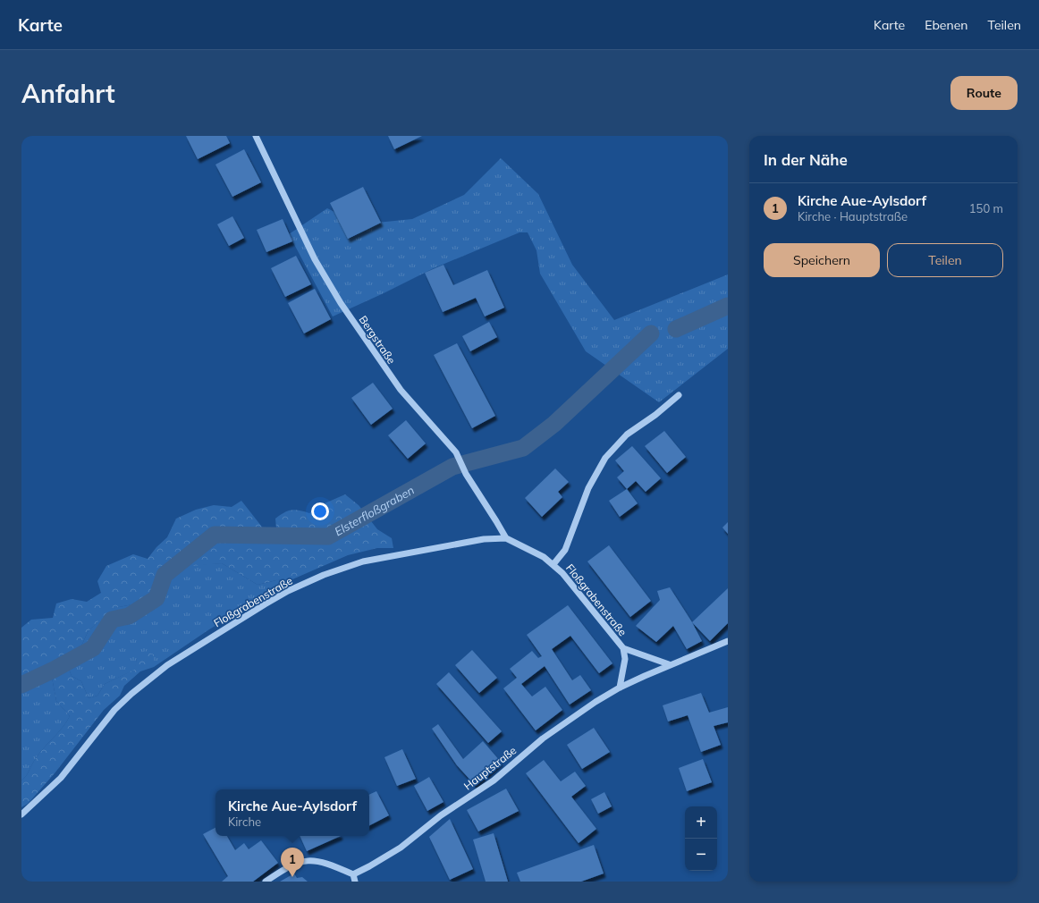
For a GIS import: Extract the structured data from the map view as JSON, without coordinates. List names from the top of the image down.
{
  "streets": {
    "street": ["Bergstraße", "Floßgrabenstraße", "Hauptstraße"]
  },
  "crossings": [
    ["Bergstraße", "Floßgrabenstraße"],
    ["Floßgrabenstraße", "Hauptstraße"]
  ],
  "water": ["Elsterfloßgraben"],
  "page": {
    "header": "Karte",
    "nav": ["Karte", "Ebenen", "Teilen"],
    "buttons": [
      "Route",
      ["Speichern", "Teilen"]
    ],
    "title": "Anfahrt",
    "heading": "In der Nähe",
    "list": [
      {
        "mark": "1",
        "name": "Kirche Aue-Aylsdorf",
        "note": "Kirche · Hauptstraße",
        "value": "150 m"
      }
    ],
    "popup": ["Kirche Aue-Aylsdorf", "Kirche"],
    "map_buttons": ["+", "−"],
    "pins": "1"
  }
}
